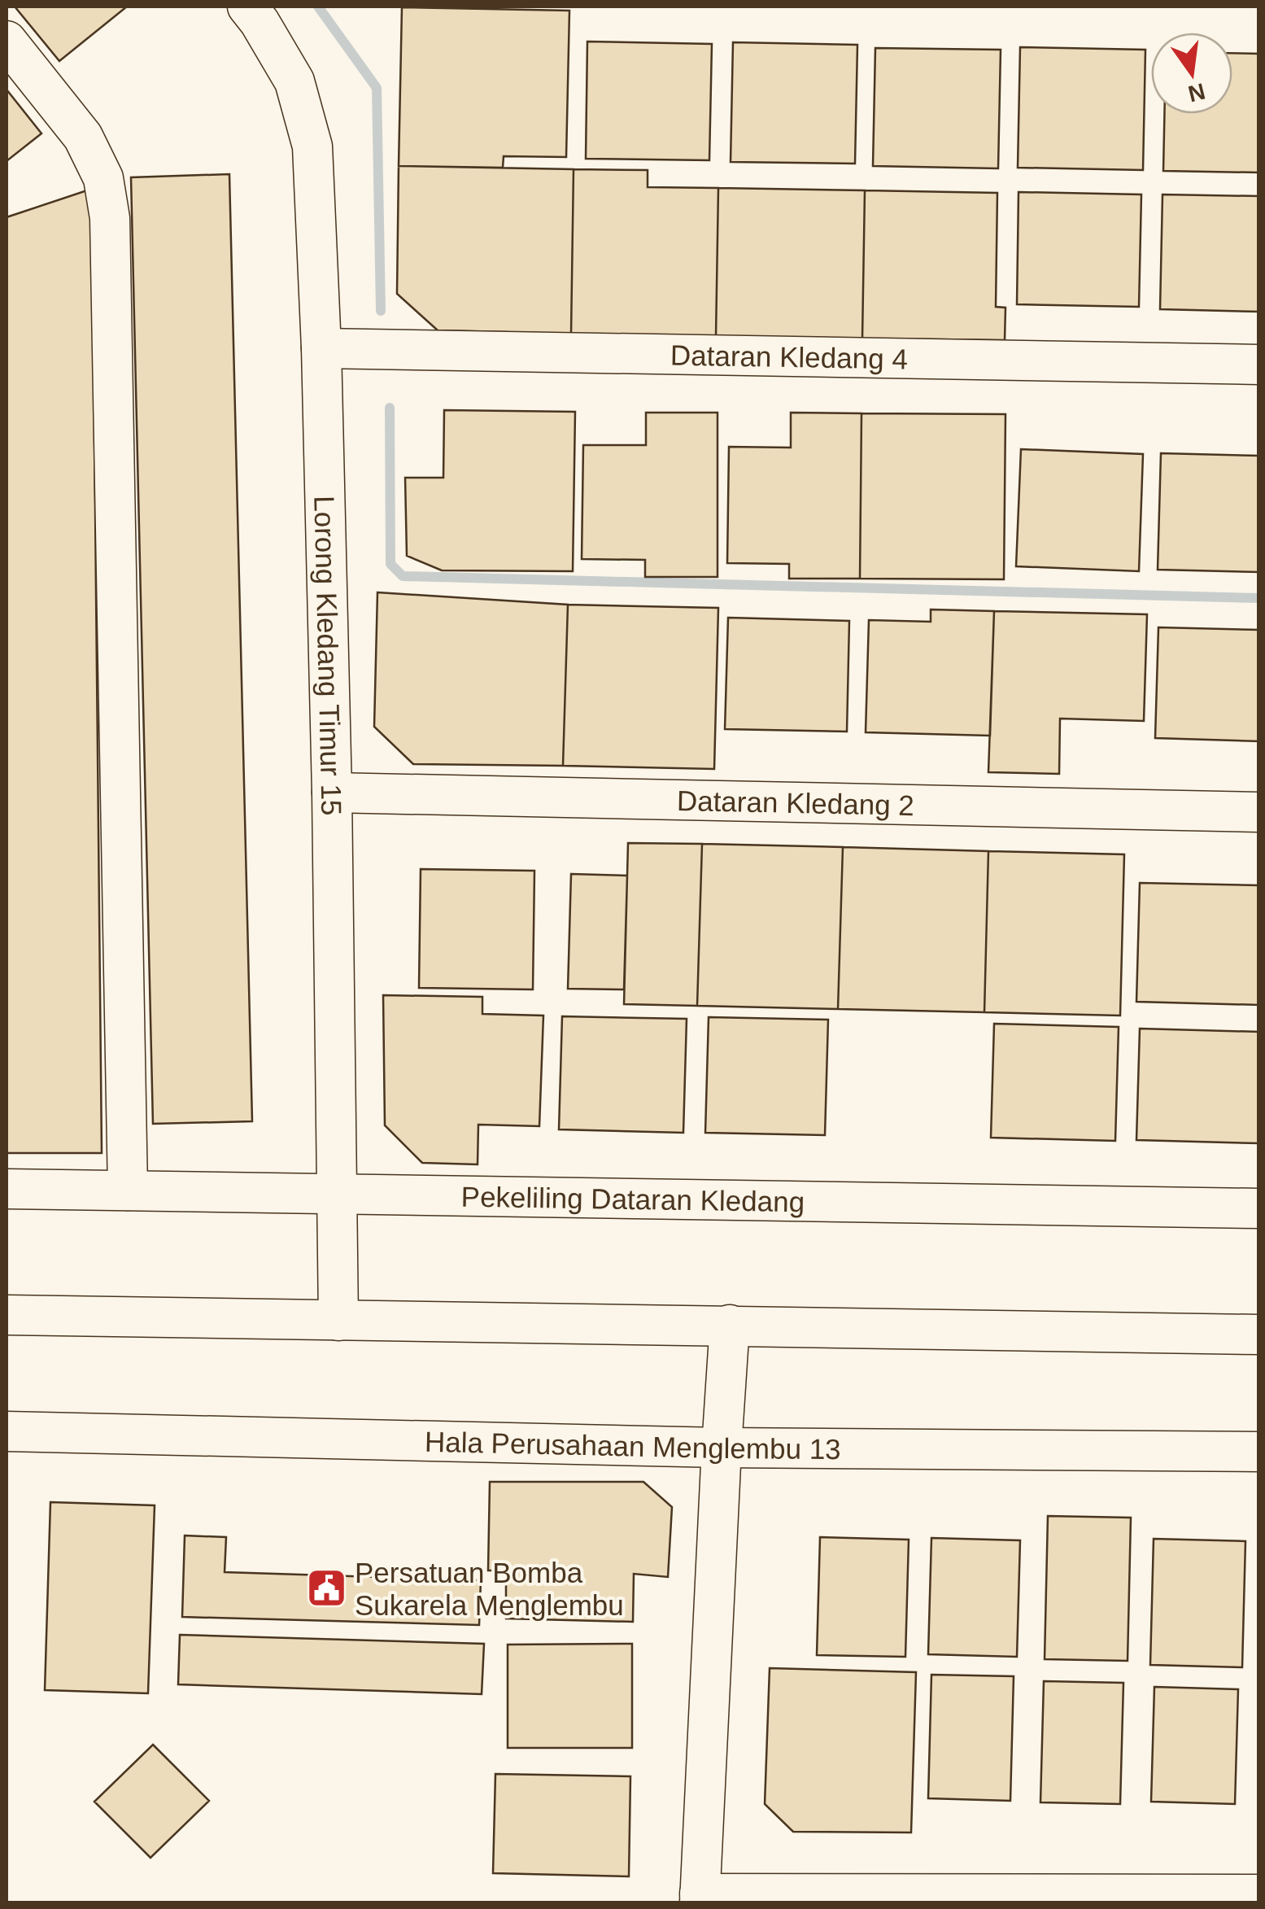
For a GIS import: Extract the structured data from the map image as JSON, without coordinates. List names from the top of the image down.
{
  "streets": {
    "street": [
      "Dataran Kledang 4",
      "Lorong Kledang Timur 15",
      "Dataran Kledang 2",
      "Pekeliling Dataran Kledang",
      "Hala Perusahaan Menglembu 13"
    ]
  },
  "crossings": [
    ["Dataran Kledang 4", "Lorong Kledang Timur 15"],
    ["Lorong Kledang Timur 15", "Dataran Kledang 2"],
    ["Lorong Kledang Timur 15", "Pekeliling Dataran Kledang"]
  ],
  "places": {
    "public building": ["Persatuan Bomba Sukarela Menglembu"]
  },
  "north": "bottom"
}
